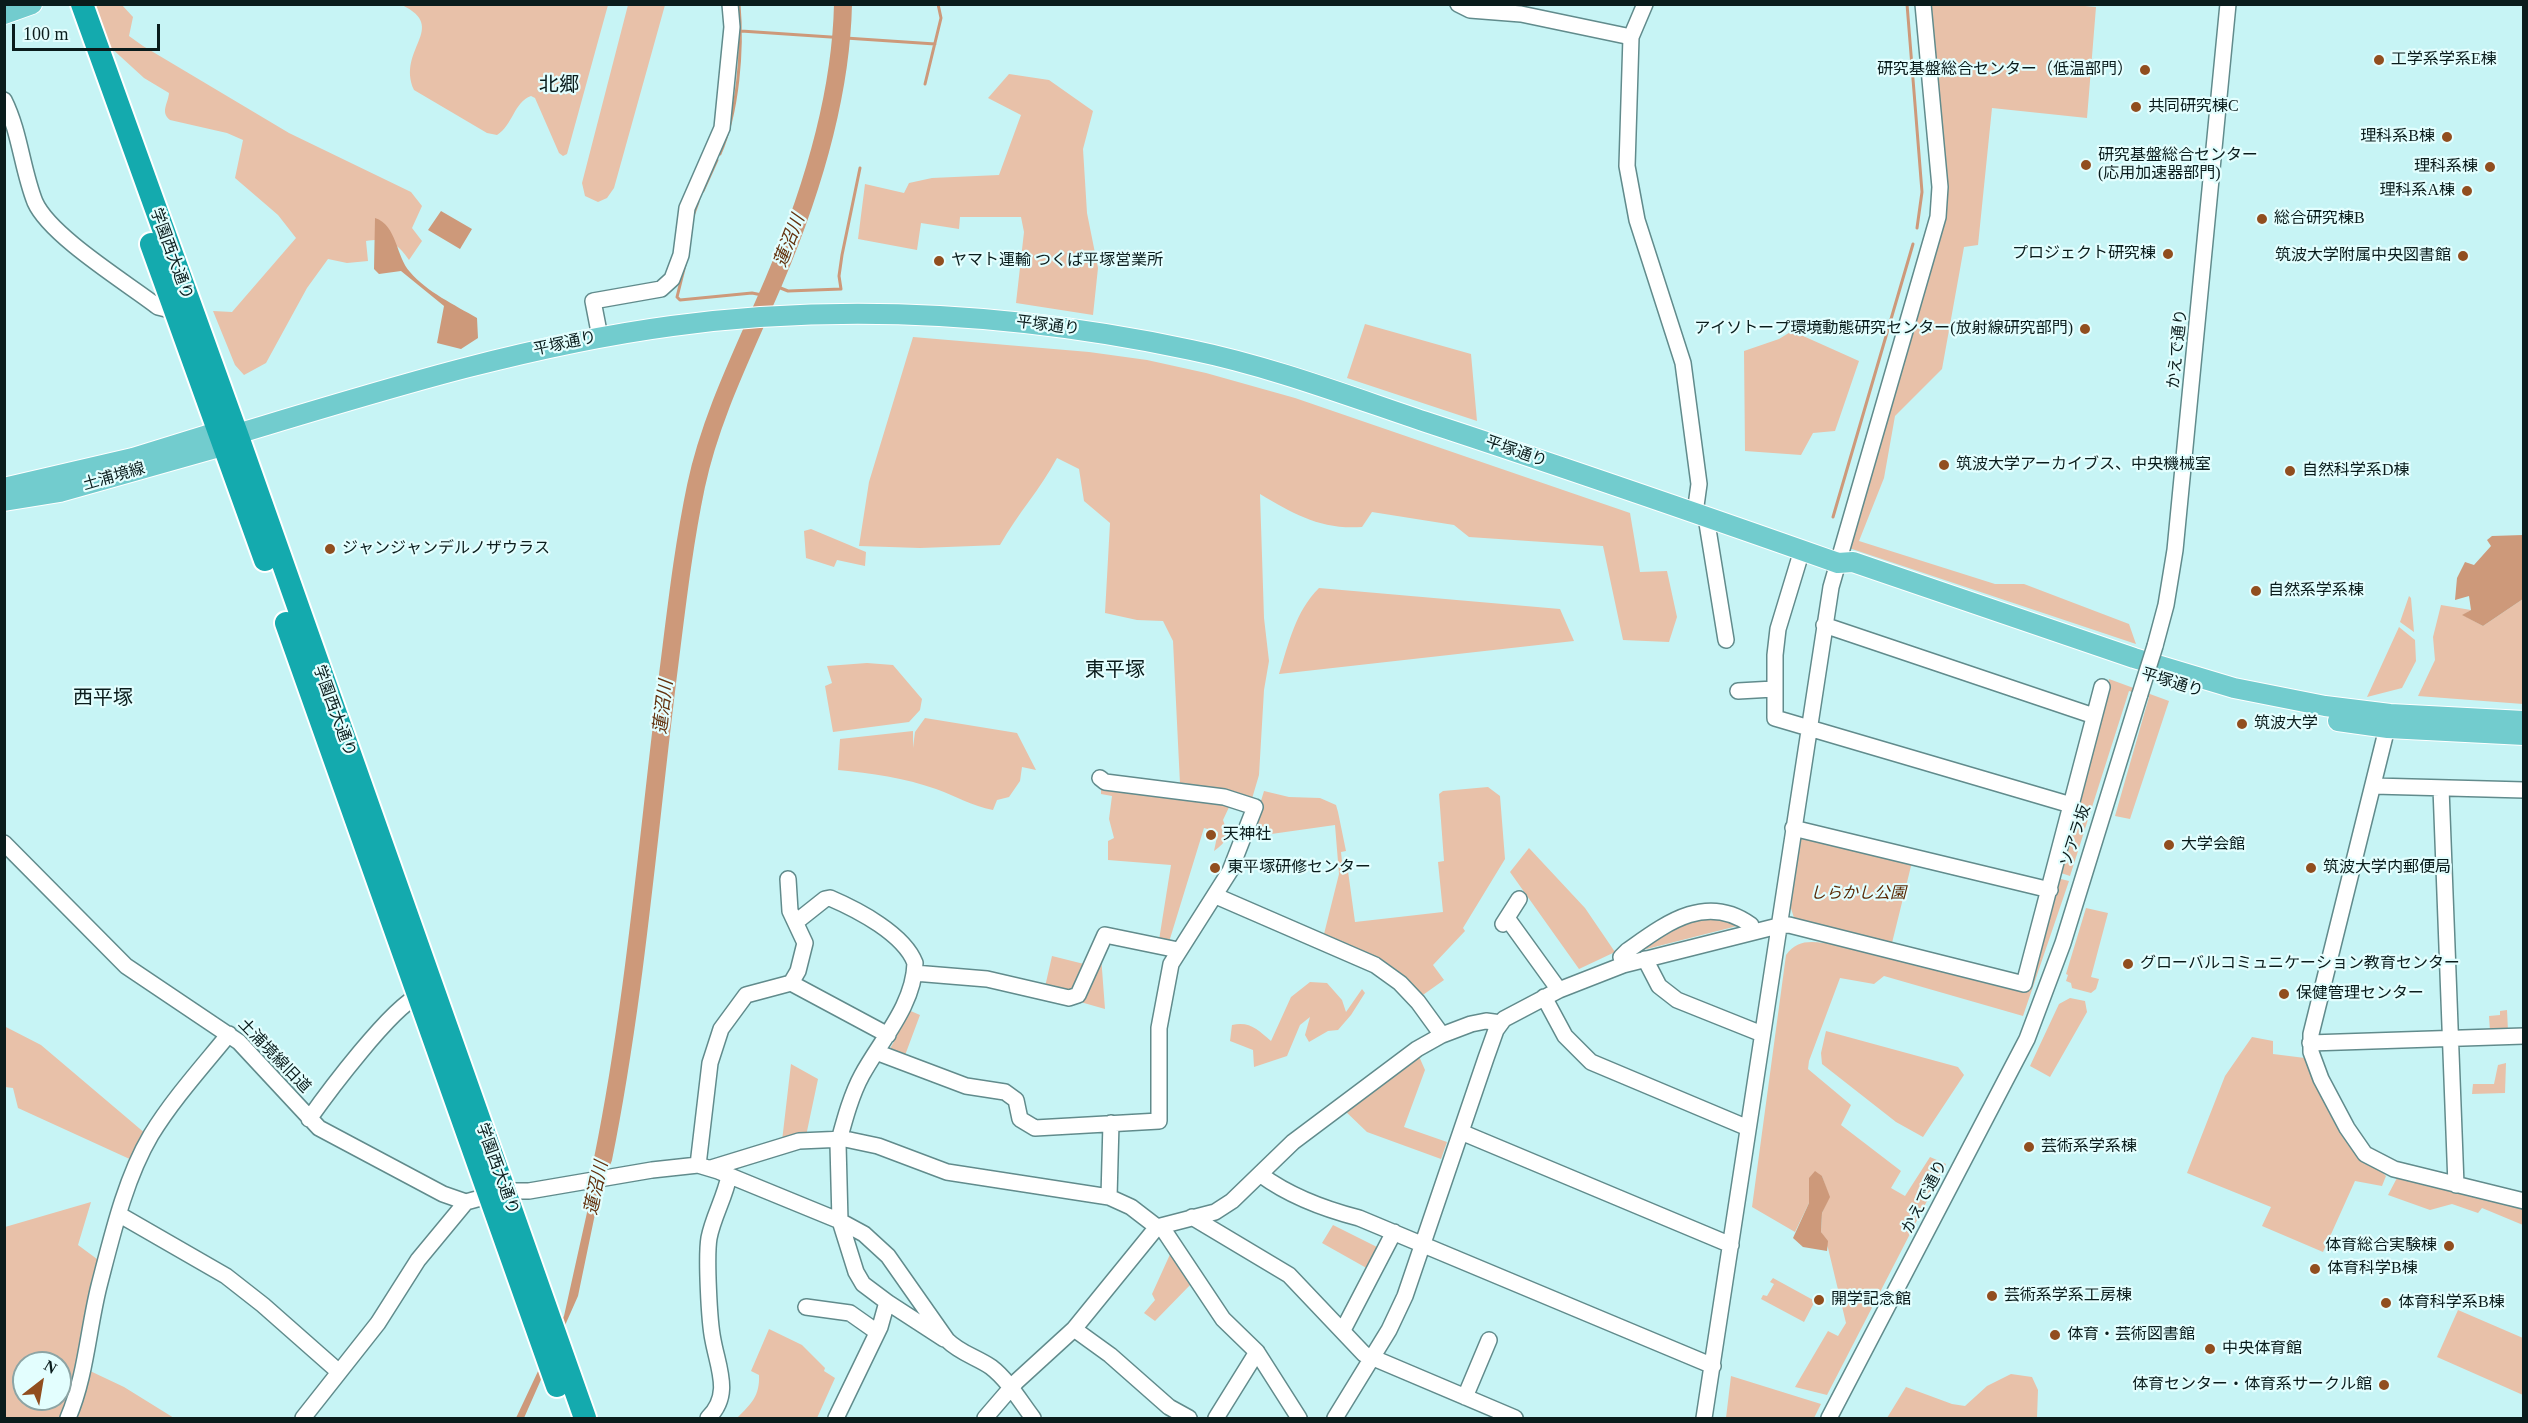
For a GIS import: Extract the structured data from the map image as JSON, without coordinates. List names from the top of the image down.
{
  "streets": {
    "highway": ["学園西大通り"],
    "main road": ["平塚通り", "土浦境線"],
    "street": ["かえで通り", "ソアラ坂", "土浦境線旧道"]
  },
  "crossings": [
    ["学園西大通り", "平塚通り"],
    ["学園西大通り", "土浦境線"],
    ["平塚通り", "土浦境線"],
    ["かえで通り", "ソアラ坂"]
  ],
  "districts": ["北郷", "東平塚", "西平塚"],
  "water": ["蓮沼川"],
  "parks": ["しらかし公園"],
  "places": [
    "工学系学系E棟",
    "研究基盤総合センター（低温部門）",
    "共同研究棟C",
    "理科系B棟",
    "研究基盤総合センター (応用加速器部門)",
    "理科系棟",
    "理科系A棟",
    "総合研究棟B",
    "プロジェクト研究棟",
    "筑波大学附属中央図書館",
    "ヤマト運輸 つくば平塚営業所",
    "アイソトープ環境動態研究センター(放射線研究部門)",
    "筑波大学アーカイブス、中央機械室",
    "自然科学系D棟",
    "ジャンジャンデルノザウラス",
    "自然系学系棟",
    "筑波大学",
    "天神社",
    "大学会館",
    "東平塚研修センター",
    "筑波大学内郵便局",
    "グローバルコミュニケーション教育センター",
    "保健管理センター",
    "芸術系学系棟",
    "体育総合実験棟",
    "体育科学B棟",
    "芸術系学系工房棟",
    "開学記念館",
    "体育科学系B棟",
    "体育・芸術図書館",
    "中央体育館",
    "体育センター・体育系サークル館"
  ],
  "scale_bar": "100 m",
  "north": "top right"
}
